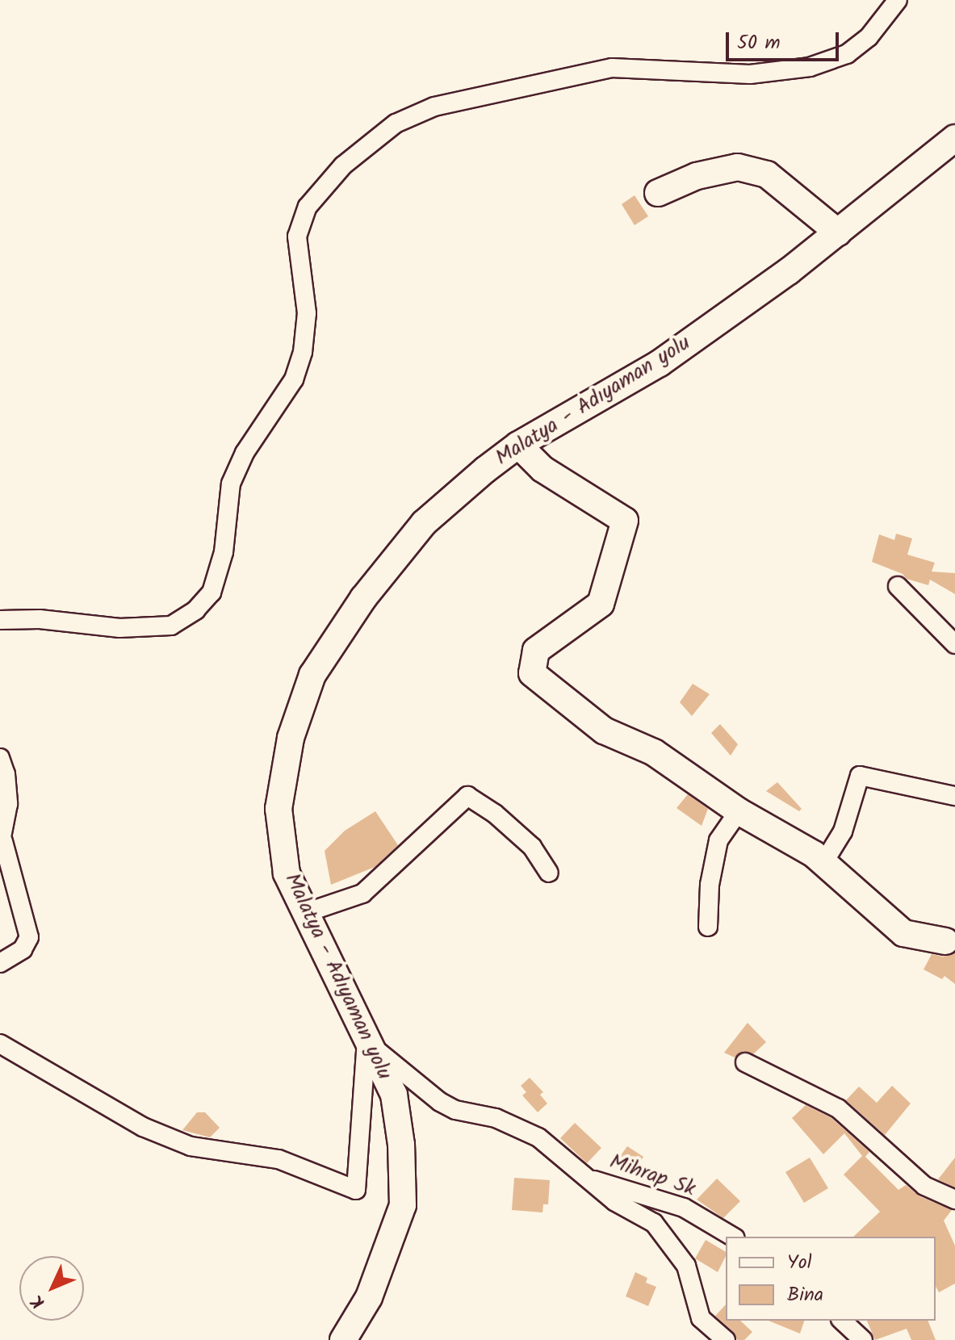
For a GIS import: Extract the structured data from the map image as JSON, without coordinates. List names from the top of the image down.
{
  "streets": {
    "main road": ["Malatya - Adıyaman yolu"],
    "street": ["Mihrap Sk"]
  },
  "legend": ["Yol", "Bina"],
  "scale_bar": "50 m",
  "north": "bottom left"
}
